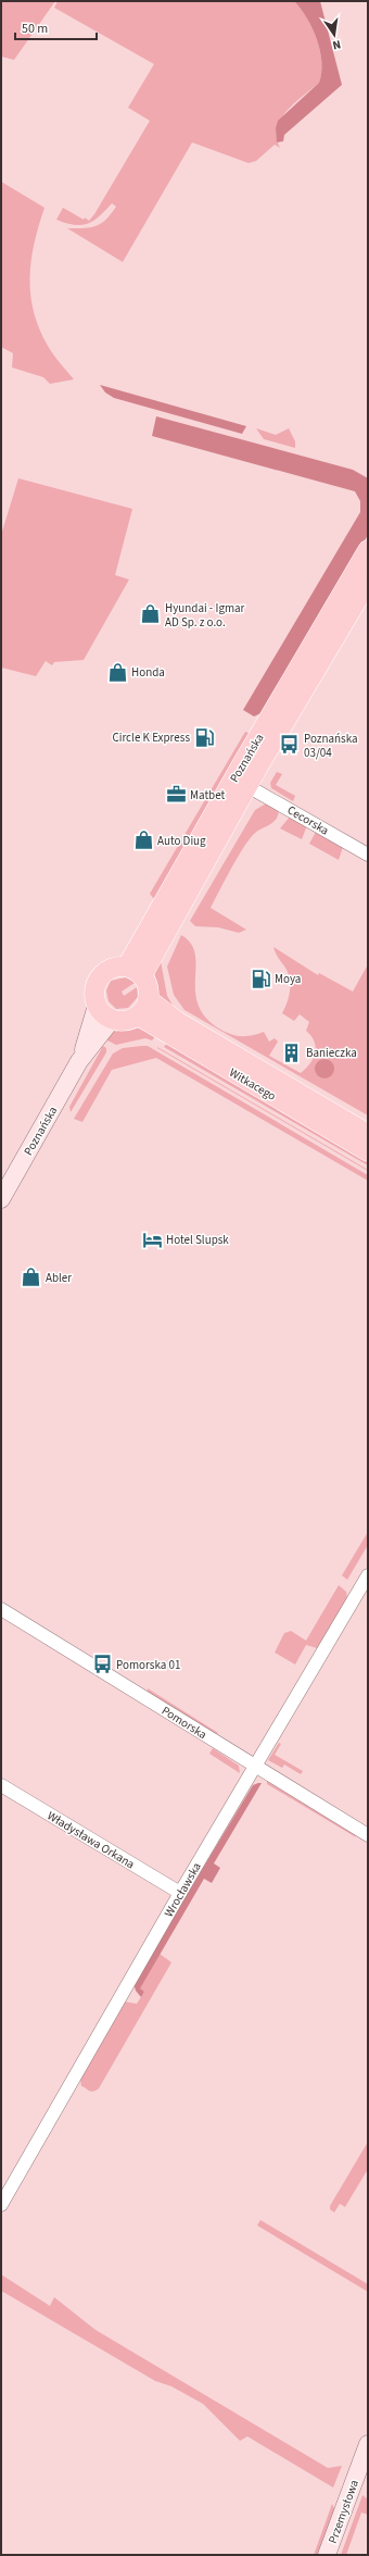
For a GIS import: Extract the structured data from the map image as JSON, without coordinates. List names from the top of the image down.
{
  "streets": {
    "main road": ["Poznańska", "Witkacego", "Przemysłowa"],
    "street": [
      "Cecorska",
      "Pomorska",
      "Władysława Orkana",
      "Wrocławska"
    ]
  },
  "crossings": [
    ["Poznańska", "Cecorska"],
    ["Poznańska", "Witkacego"],
    ["Pomorska", "Wrocławska"],
    ["Władysława Orkana", "Wrocławska"]
  ],
  "places": {
    "shop": [
      "Hyundai - Igmar AD Sp. z o.o.",
      "Honda",
      "Auto Diug",
      "Abler"
    ],
    "fuel station": ["Circle K Express", "Moya"],
    "bus stop": ["Poznańska 03/04", "Pomorska 01"],
    "office": ["Matbet"],
    "building": ["Banieczka"],
    "hotel": ["Hotel Slupsk"]
  },
  "scale_bar": "50 m",
  "north": "bottom"
}
